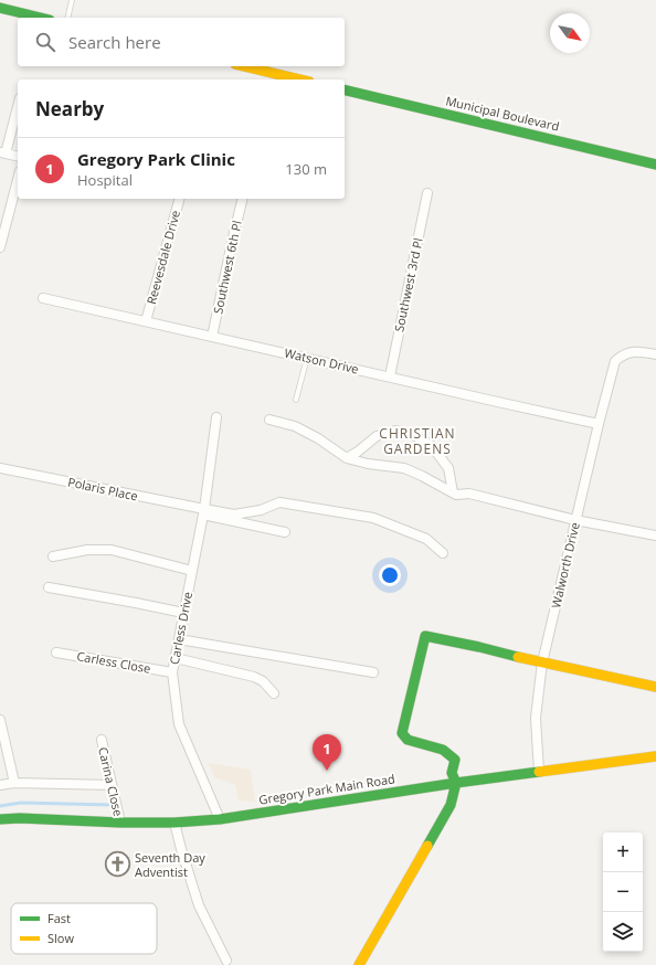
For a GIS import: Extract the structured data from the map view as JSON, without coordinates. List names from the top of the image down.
{
  "streets": {
    "street": [
      "Municipal Boulevard",
      "Reevesdale Drive",
      "Southwest 6th Pl",
      "Southwest 3rd Pl",
      "Watson Drive",
      "Polaris Place",
      "Walworth Drive",
      "Carless Drive",
      "Carless Close",
      "Carina Close",
      "Gregory Park Main Road"
    ]
  },
  "crossings": [
    ["Reevesdale Drive", "Watson Drive"],
    ["Southwest 6th Pl", "Watson Drive"],
    ["Southwest 3rd Pl", "Watson Drive"],
    ["Watson Drive", "Walworth Drive"],
    ["Polaris Place", "Carless Drive"],
    ["Walworth Drive", "Gregory Park Main Road"],
    ["Carless Drive", "Carless Close"],
    ["Carless Drive", "Gregory Park Main Road"],
    ["Carina Close", "Gregory Park Main Road"]
  ],
  "districts": ["CHRISTIAN GARDENS"],
  "places": {
    "church": ["Seventh Day Adventist"]
  },
  "legend": ["Fast", "Slow"],
  "north": "bottom right",
  "page": {
    "search": "Search here",
    "heading": "Nearby",
    "list": [
      {
        "mark": "1",
        "name": "Gregory Park Clinic",
        "note": "Hospital",
        "value": "130 m"
      }
    ],
    "pins": "1",
    "map_buttons": ["+", "−"]
  }
}
